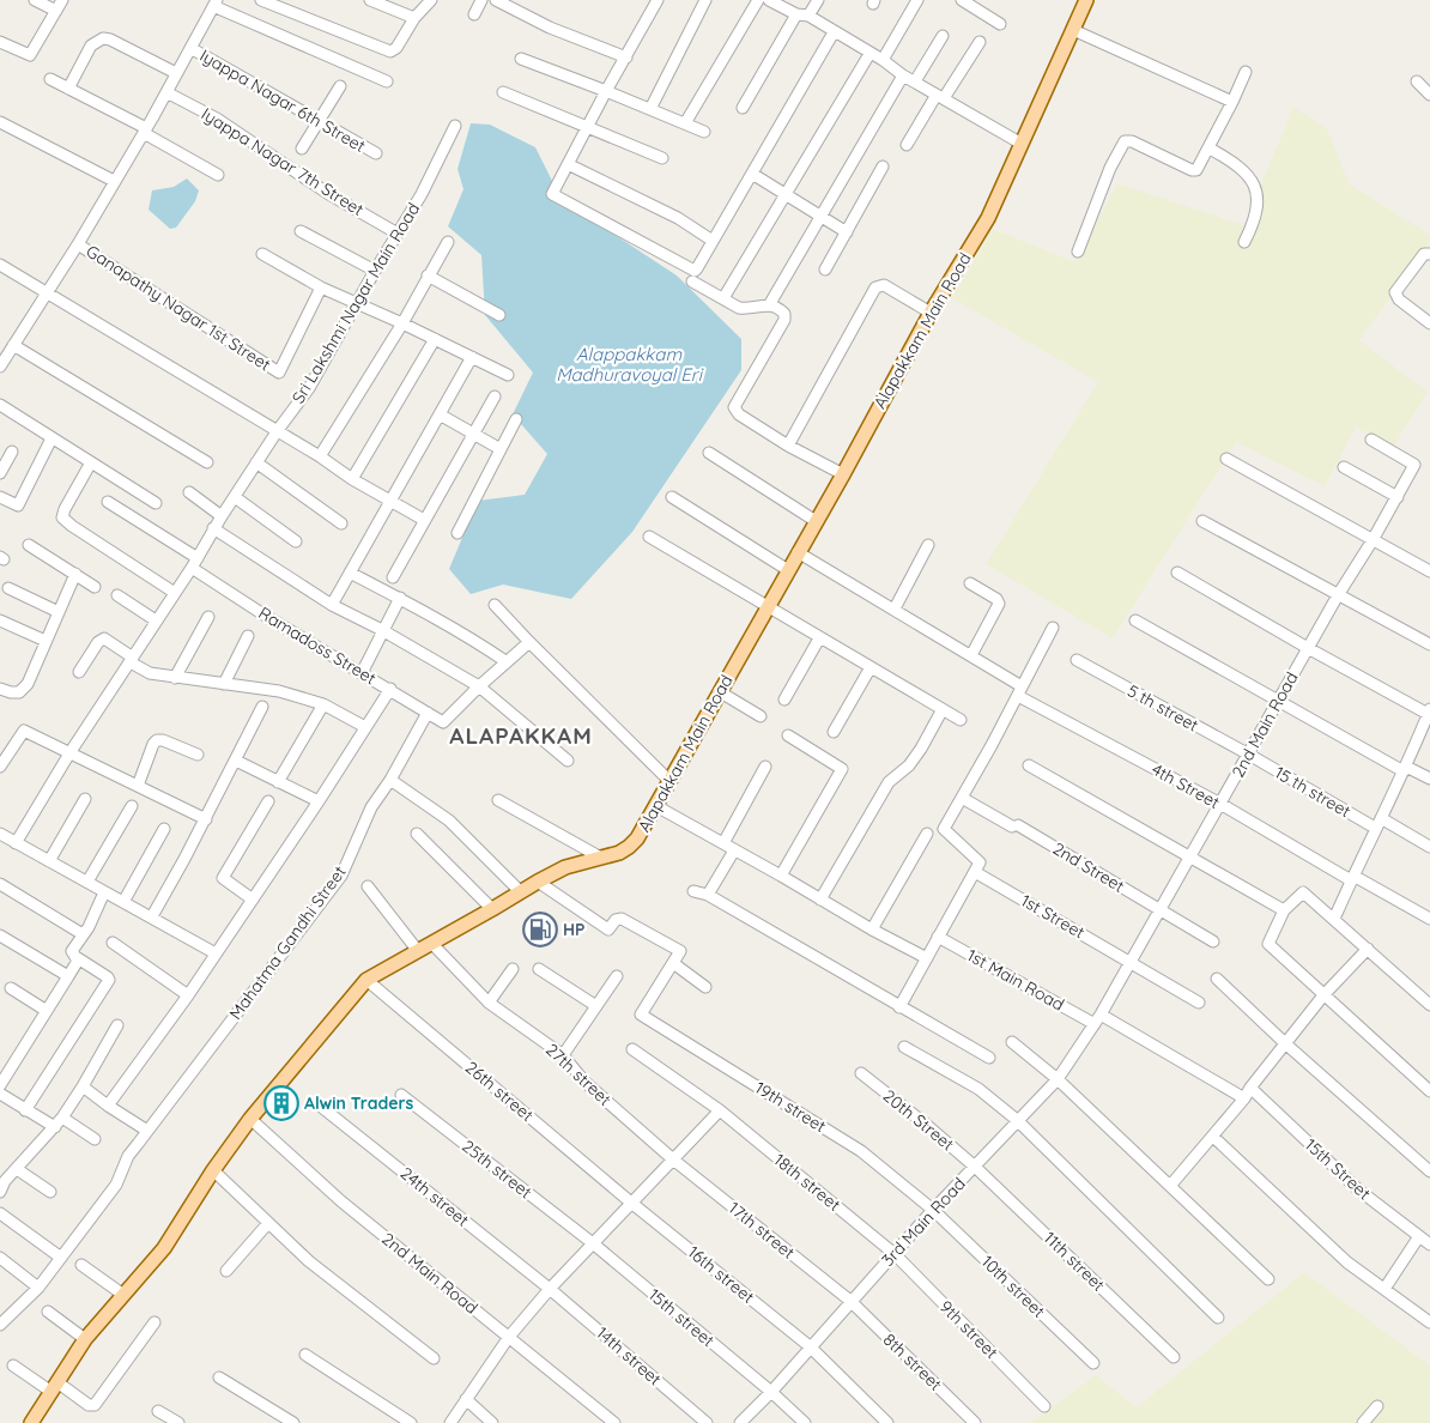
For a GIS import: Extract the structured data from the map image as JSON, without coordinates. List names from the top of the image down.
{
  "streets": {
    "main road": ["Alapakkam Main Road"],
    "street": [
      "Iyappa Nagar 6th Street",
      "Iyappa Nagar 7th Street",
      "Sri Lakshmi Nagar Main Road",
      "Ganapathy Nagar 1st Street",
      "Ramadoss Street",
      "5 th street",
      "2nd Main Road",
      "4th Street",
      "15 th street",
      "2nd Street",
      "1st Street",
      "Mahatma Gandhi Street",
      "1st Main Road",
      "27th street",
      "26th street",
      "19th street",
      "20th Street",
      "25th street",
      "15th Street",
      "18th street",
      "24th street",
      "3rd Main Road",
      "17th street",
      "11th street",
      "16th street",
      "10th street",
      "15th street",
      "9th street",
      "14th street",
      "8th street"
    ]
  },
  "crossings": [
    ["Iyappa Nagar 7th Street", "Sri Lakshmi Nagar Main Road"],
    ["Sri Lakshmi Nagar Main Road", "Ramadoss Street"],
    ["Alapakkam Main Road", "2nd Main Road"],
    ["Alapakkam Main Road", "4th Street"],
    ["Alapakkam Main Road", "27th street"],
    ["Alapakkam Main Road", "26th street"],
    ["Ramadoss Street", "Mahatma Gandhi Street"],
    ["5 th street", "2nd Main Road"],
    ["5 th street", "15 th street"],
    ["2nd Main Road", "4th Street"],
    ["2nd Main Road", "15 th street"],
    ["2nd Main Road", "2nd Street"],
    ["2nd Main Road", "1st Street"],
    ["2nd Main Road", "3rd Main Road"],
    ["1st Street", "3rd Main Road"],
    ["1st Main Road", "3rd Main Road"],
    ["27th street", "17th street"],
    ["26th street", "16th street"],
    ["19th street", "3rd Main Road"],
    ["19th street", "10th street"],
    ["20th Street", "3rd Main Road"],
    ["20th Street", "11th street"],
    ["25th street", "15th street"],
    ["18th street", "3rd Main Road"],
    ["18th street", "9th street"],
    ["24th street", "14th street"],
    ["3rd Main Road", "17th street"],
    ["3rd Main Road", "11th street"],
    ["3rd Main Road", "16th street"],
    ["3rd Main Road", "10th street"],
    ["3rd Main Road", "15th street"],
    ["3rd Main Road", "9th street"],
    ["3rd Main Road", "8th street"],
    ["17th street", "8th street"]
  ],
  "districts": ["ALAPAKKAM"],
  "water": ["Alappakkam Madhuravoyal Eri"],
  "places": {
    "fuel station": ["HP"],
    "building": ["Alwin Traders"]
  }
}
